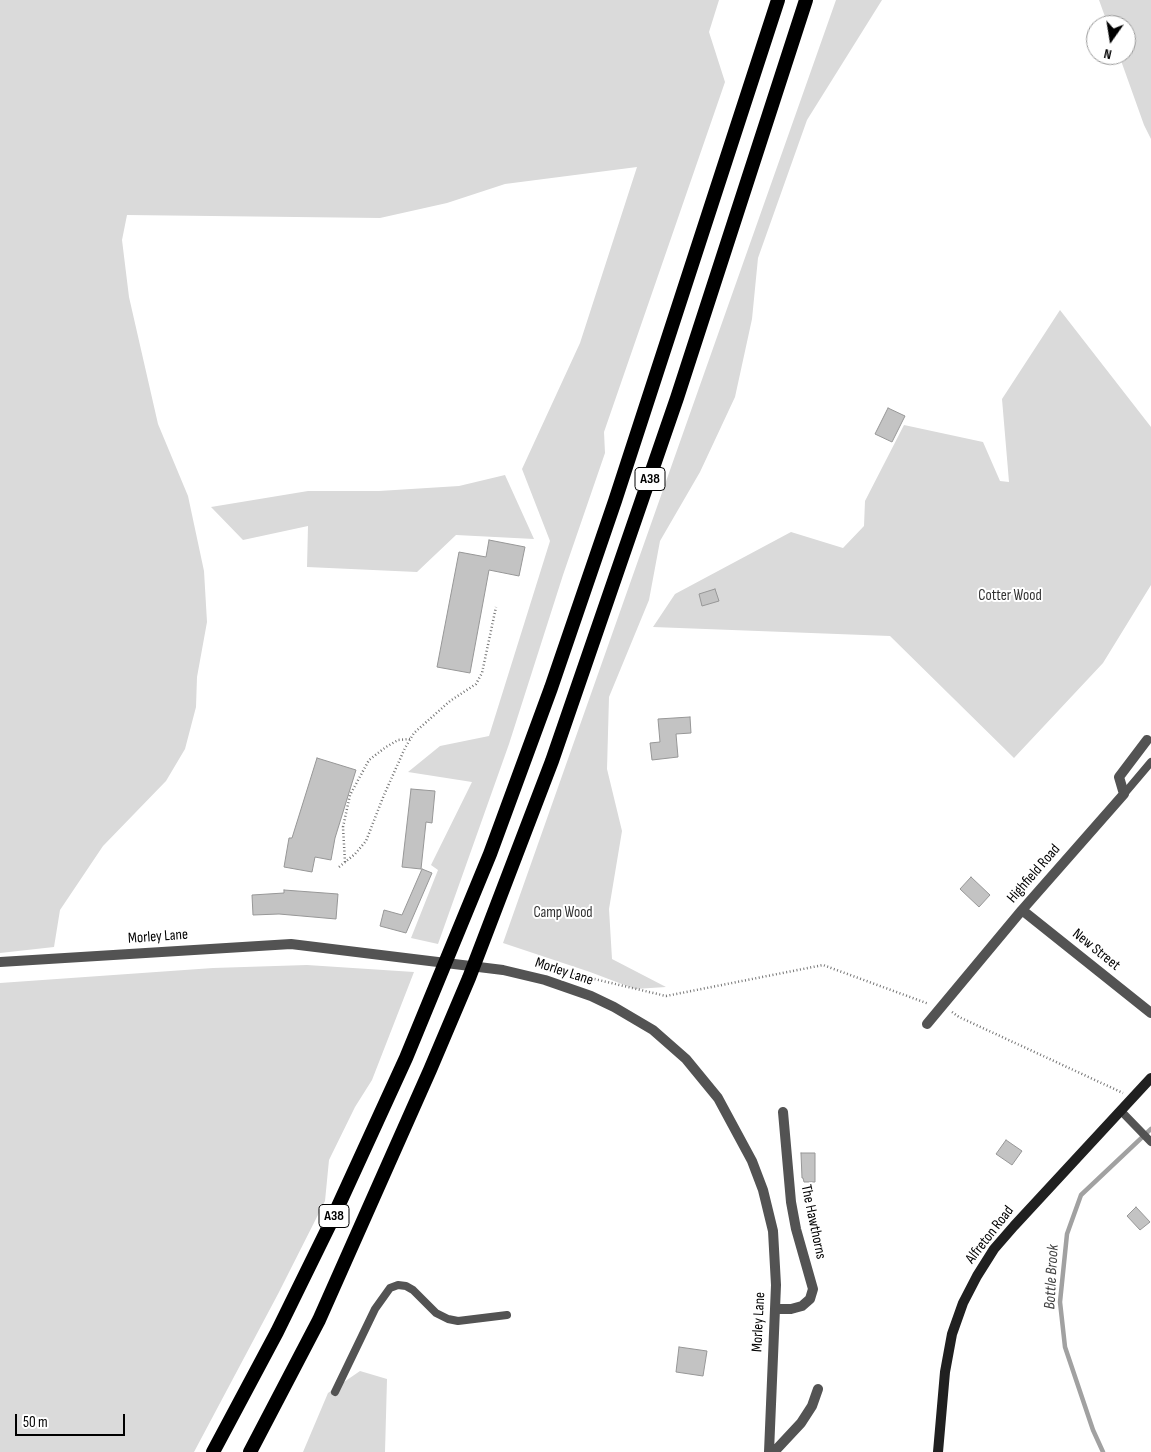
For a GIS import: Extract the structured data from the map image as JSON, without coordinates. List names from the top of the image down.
{
  "streets": {
    "highway": ["A38"],
    "main road": ["Alfreton Road"],
    "street": [
      "Highfield Road",
      "Morley Lane",
      "New Street",
      "The Hawthorns"
    ]
  },
  "crossings": [
    ["Highfield Road", "New Street"],
    ["Morley Lane", "The Hawthorns"]
  ],
  "water": ["Bottle Brook"],
  "parks": ["Cotter Wood", "Camp Wood"],
  "scale_bar": "50 m",
  "north": "bottom"
}
